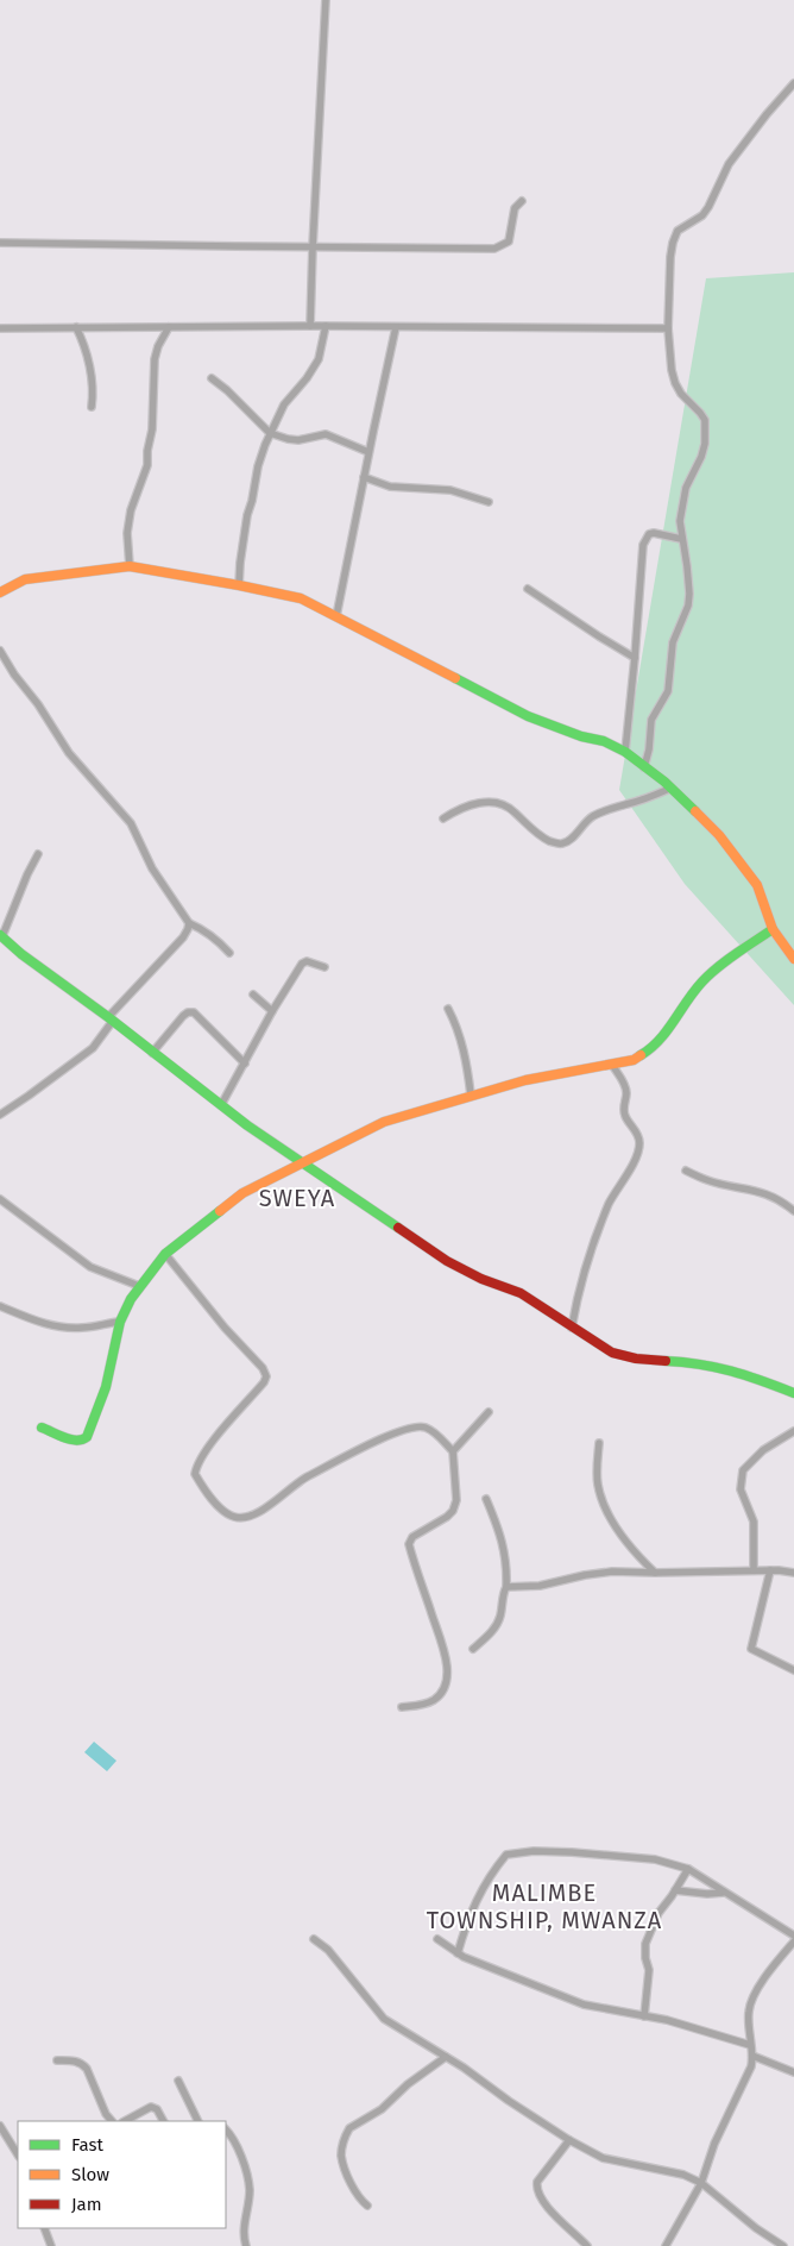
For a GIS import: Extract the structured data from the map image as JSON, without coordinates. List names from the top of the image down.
{
  "districts": ["SWEYA", "MALIMBE TOWNSHIP, MWANZA"],
  "legend": ["Fast", "Slow", "Jam"]
}
